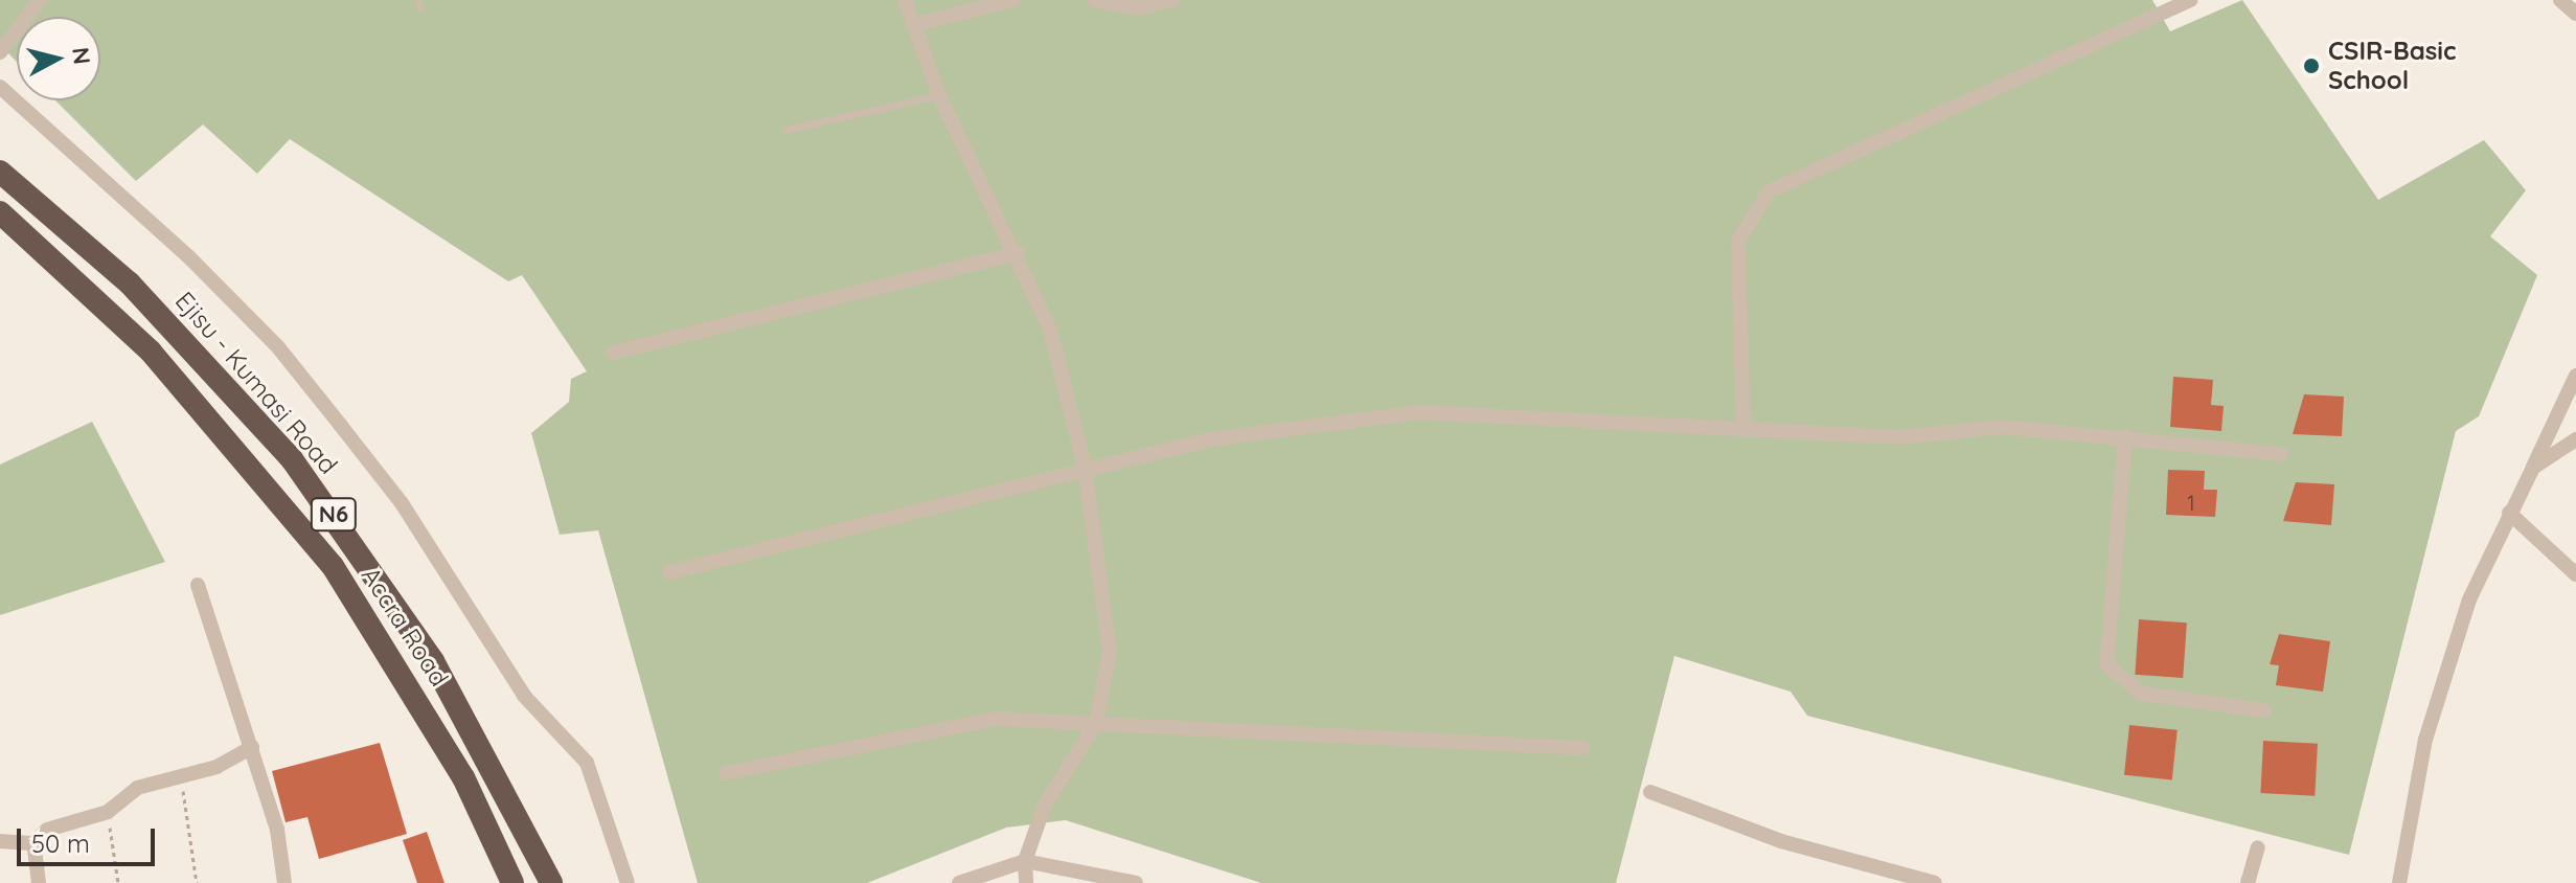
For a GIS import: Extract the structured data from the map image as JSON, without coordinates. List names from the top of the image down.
{
  "streets": {
    "highway": ["Ejisu - Kumasi Road", "N6", "Accra Road"]
  },
  "places": ["CSIR-Basic School"],
  "house_numbers": ["1"],
  "scale_bar": "50 m",
  "north": "right"
}
